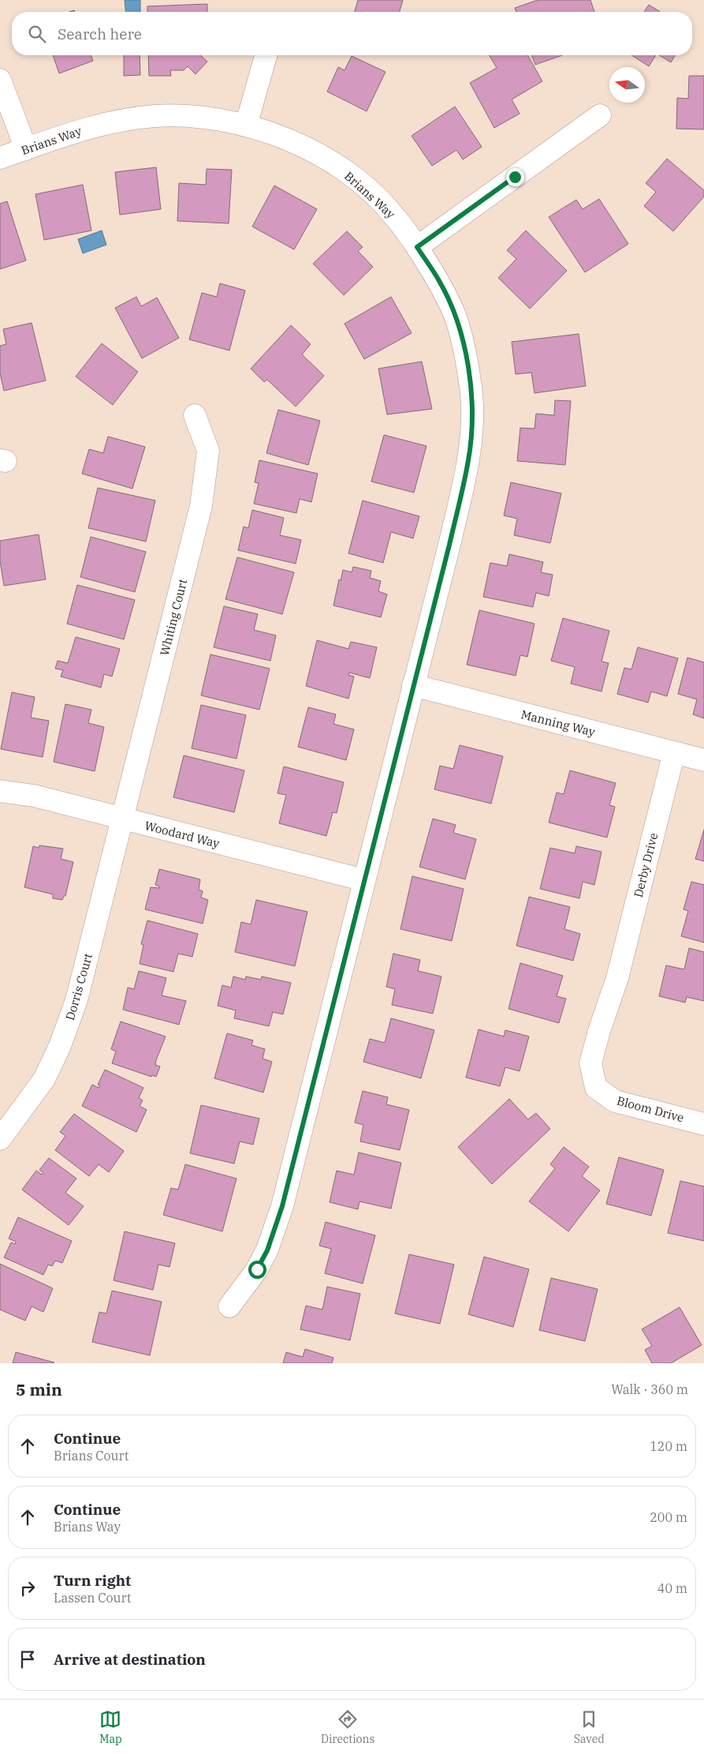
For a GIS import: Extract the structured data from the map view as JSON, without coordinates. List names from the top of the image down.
{
  "streets": {
    "street": [
      "Brians Way",
      "Whiting Court",
      "Manning Way",
      "Woodard Way",
      "Derby Drive",
      "Dorris Court",
      "Bloom Drive"
    ]
  },
  "crossings": [
    ["Brians Way", "Manning Way"],
    ["Brians Way", "Woodard Way"],
    ["Whiting Court", "Woodard Way"],
    ["Whiting Court", "Dorris Court"],
    ["Manning Way", "Derby Drive"],
    ["Woodard Way", "Dorris Court"],
    ["Derby Drive", "Bloom Drive"]
  ],
  "north": "left",
  "page": {
    "search": "Search here",
    "heading": ["5 min", "Walk · 360 m"],
    "list": [
      ["Continue", "Brians Court", "120 m"],
      ["Continue", "Brians Way", "200 m"],
      ["Turn right", "Lassen Court", "40 m"],
      "Arrive at destination"
    ],
    "nav": ["Map", "Directions", "Saved"]
  }
}
